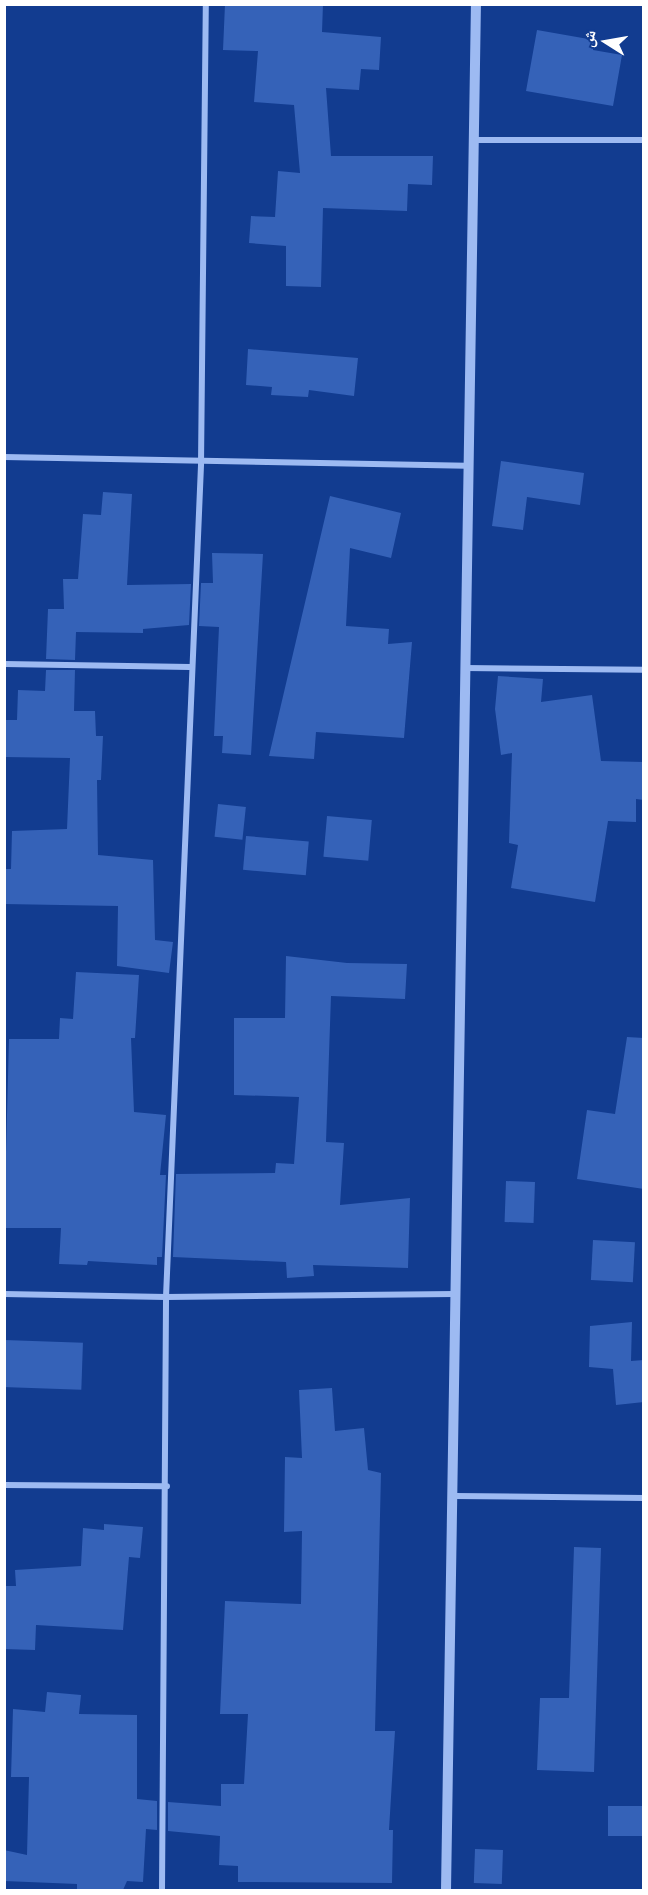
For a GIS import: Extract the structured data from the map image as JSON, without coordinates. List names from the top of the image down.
{
  "north": "left"
}
